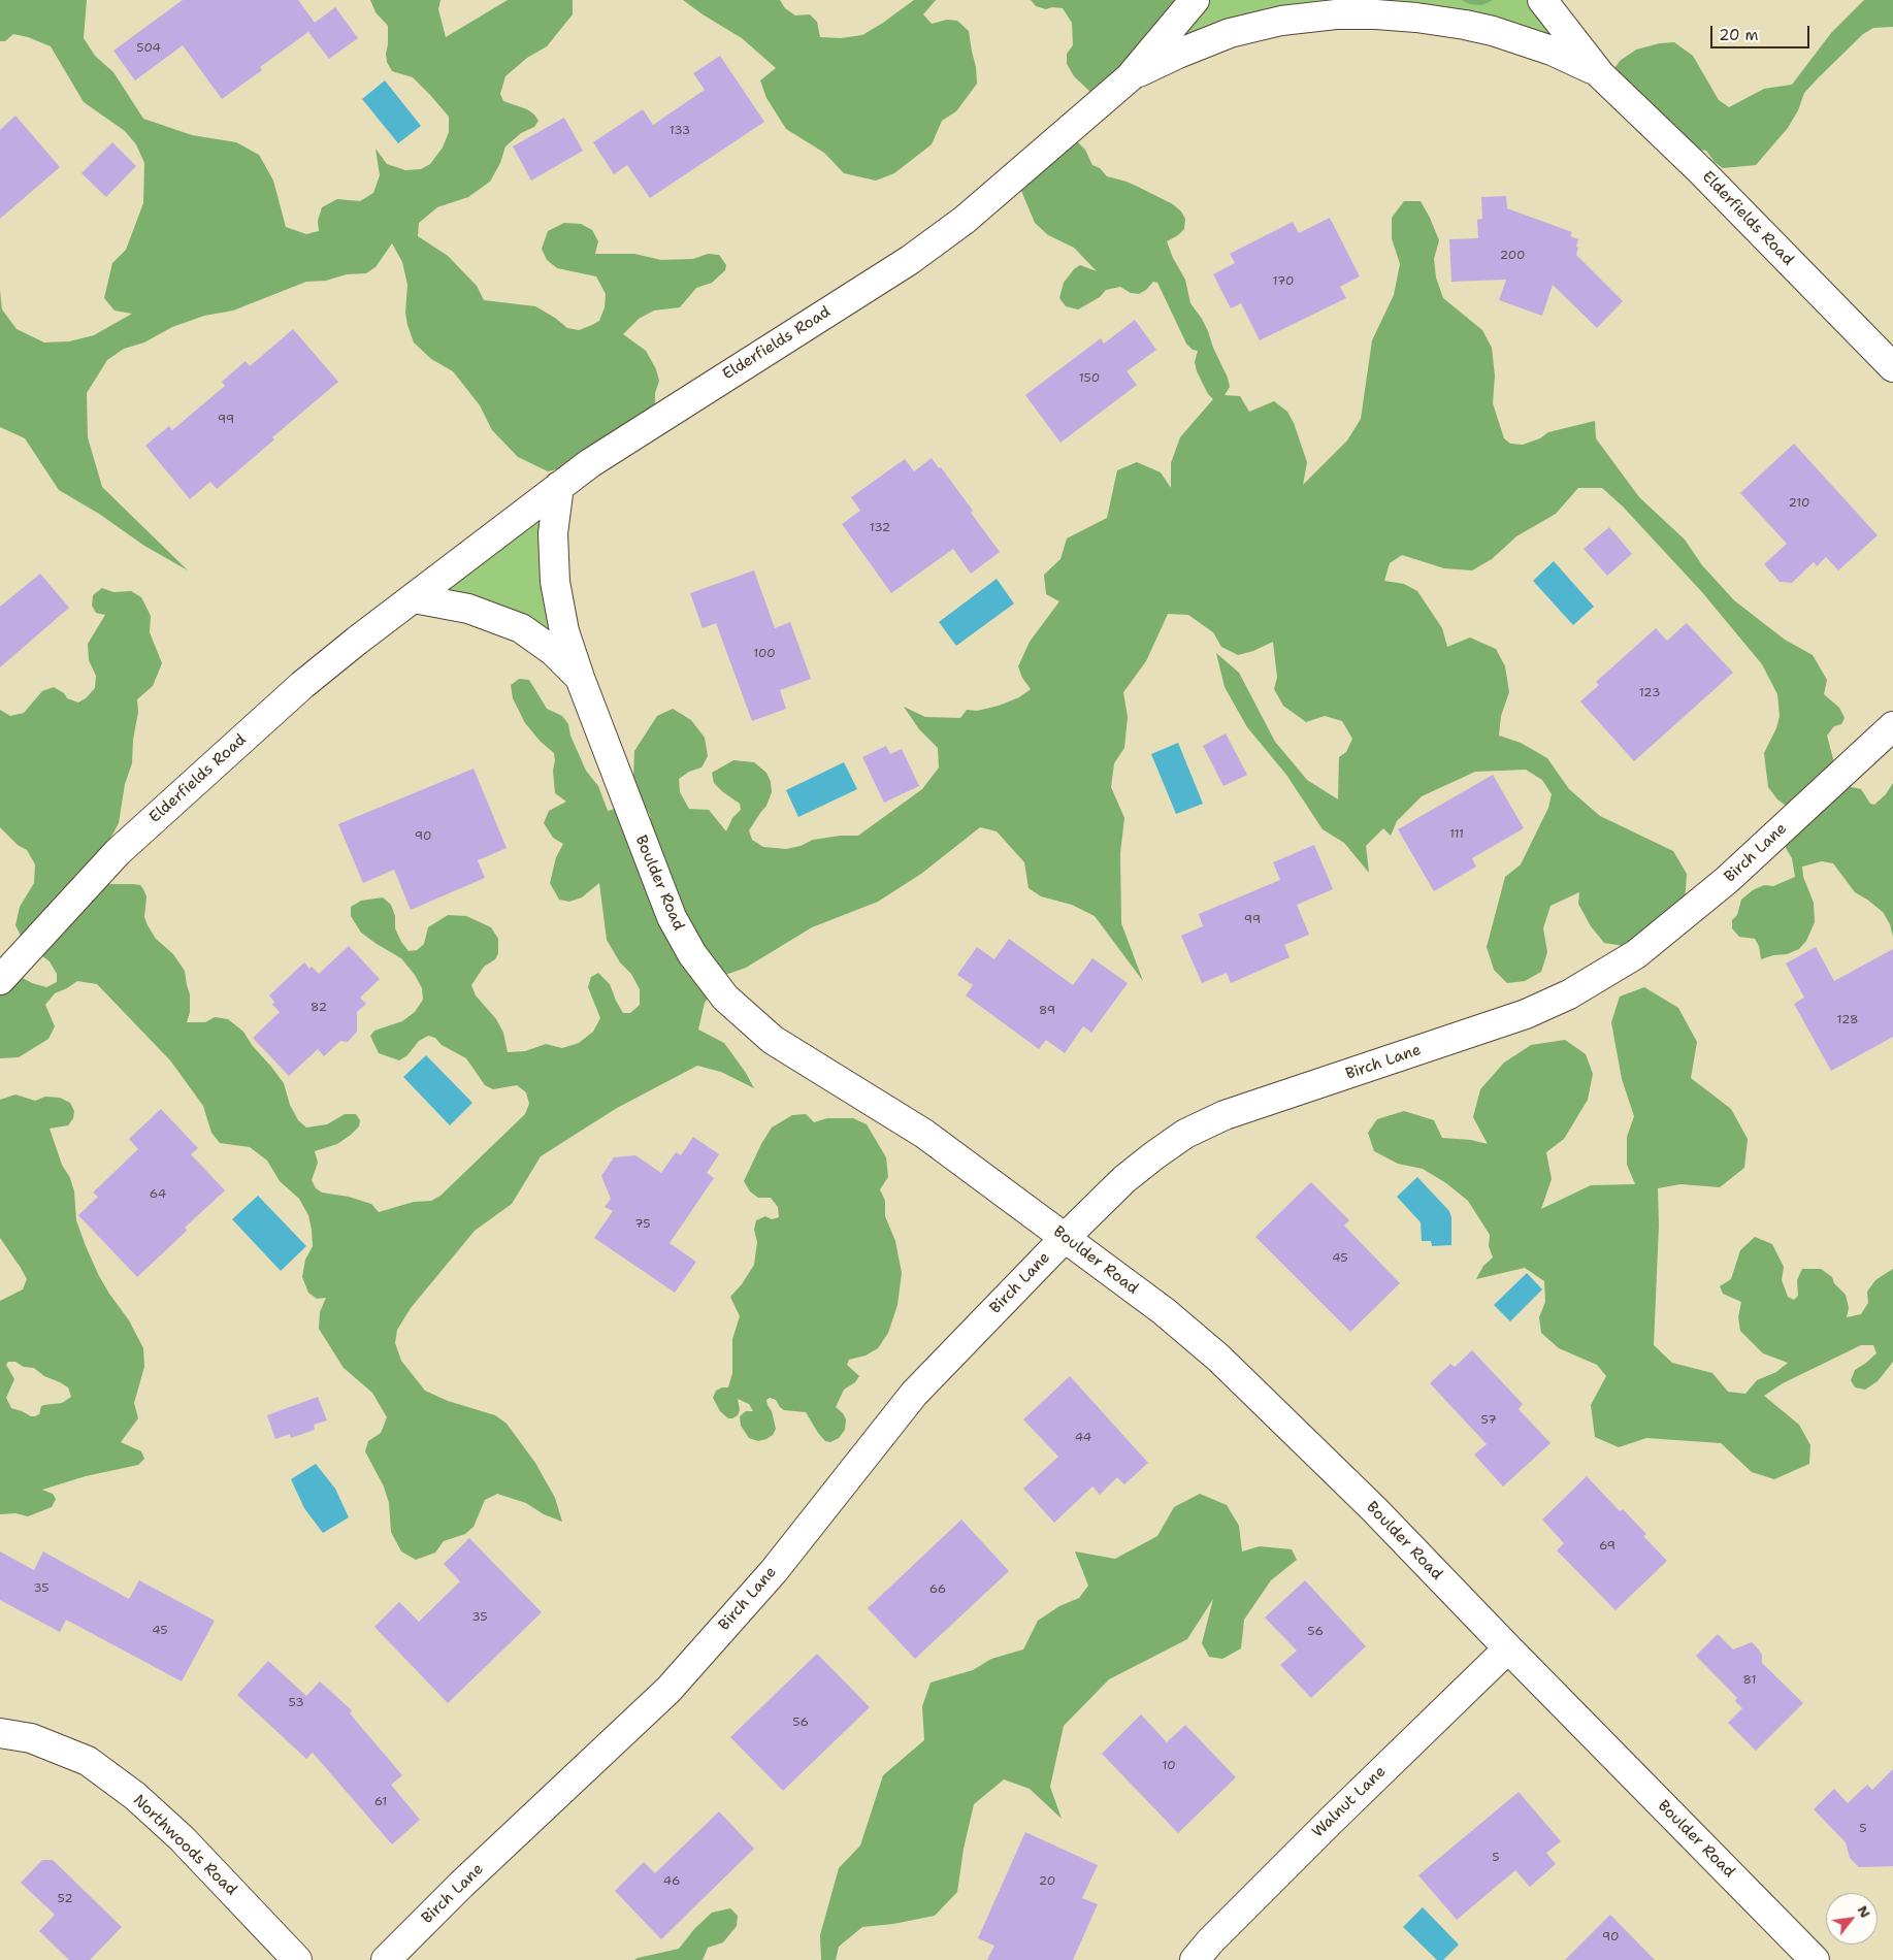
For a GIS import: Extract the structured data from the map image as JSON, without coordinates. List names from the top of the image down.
{
  "streets": {
    "street": [
      "Elderfields Road",
      "Birch Lane",
      "Boulder Road",
      "Walnut Lane",
      "Northwoods Road"
    ]
  },
  "crossings": [
    ["Elderfields Road", "Boulder Road"],
    ["Birch Lane", "Boulder Road"],
    ["Boulder Road", "Walnut Lane"]
  ],
  "house_numbers": [
    "504",
    "133",
    "200",
    "170",
    "150",
    "99",
    "210",
    "132",
    "100",
    "123",
    "111",
    "90",
    "99",
    "82",
    "89",
    "128",
    "64",
    "75",
    "45",
    "57",
    "44",
    "69",
    "35",
    "66",
    "35",
    "45",
    "56",
    "81",
    "53",
    "56",
    "10",
    "61",
    "5",
    "5",
    "46",
    "20",
    "52",
    "90"
  ],
  "scale_bar": "20 m",
  "north": "top right"
}
